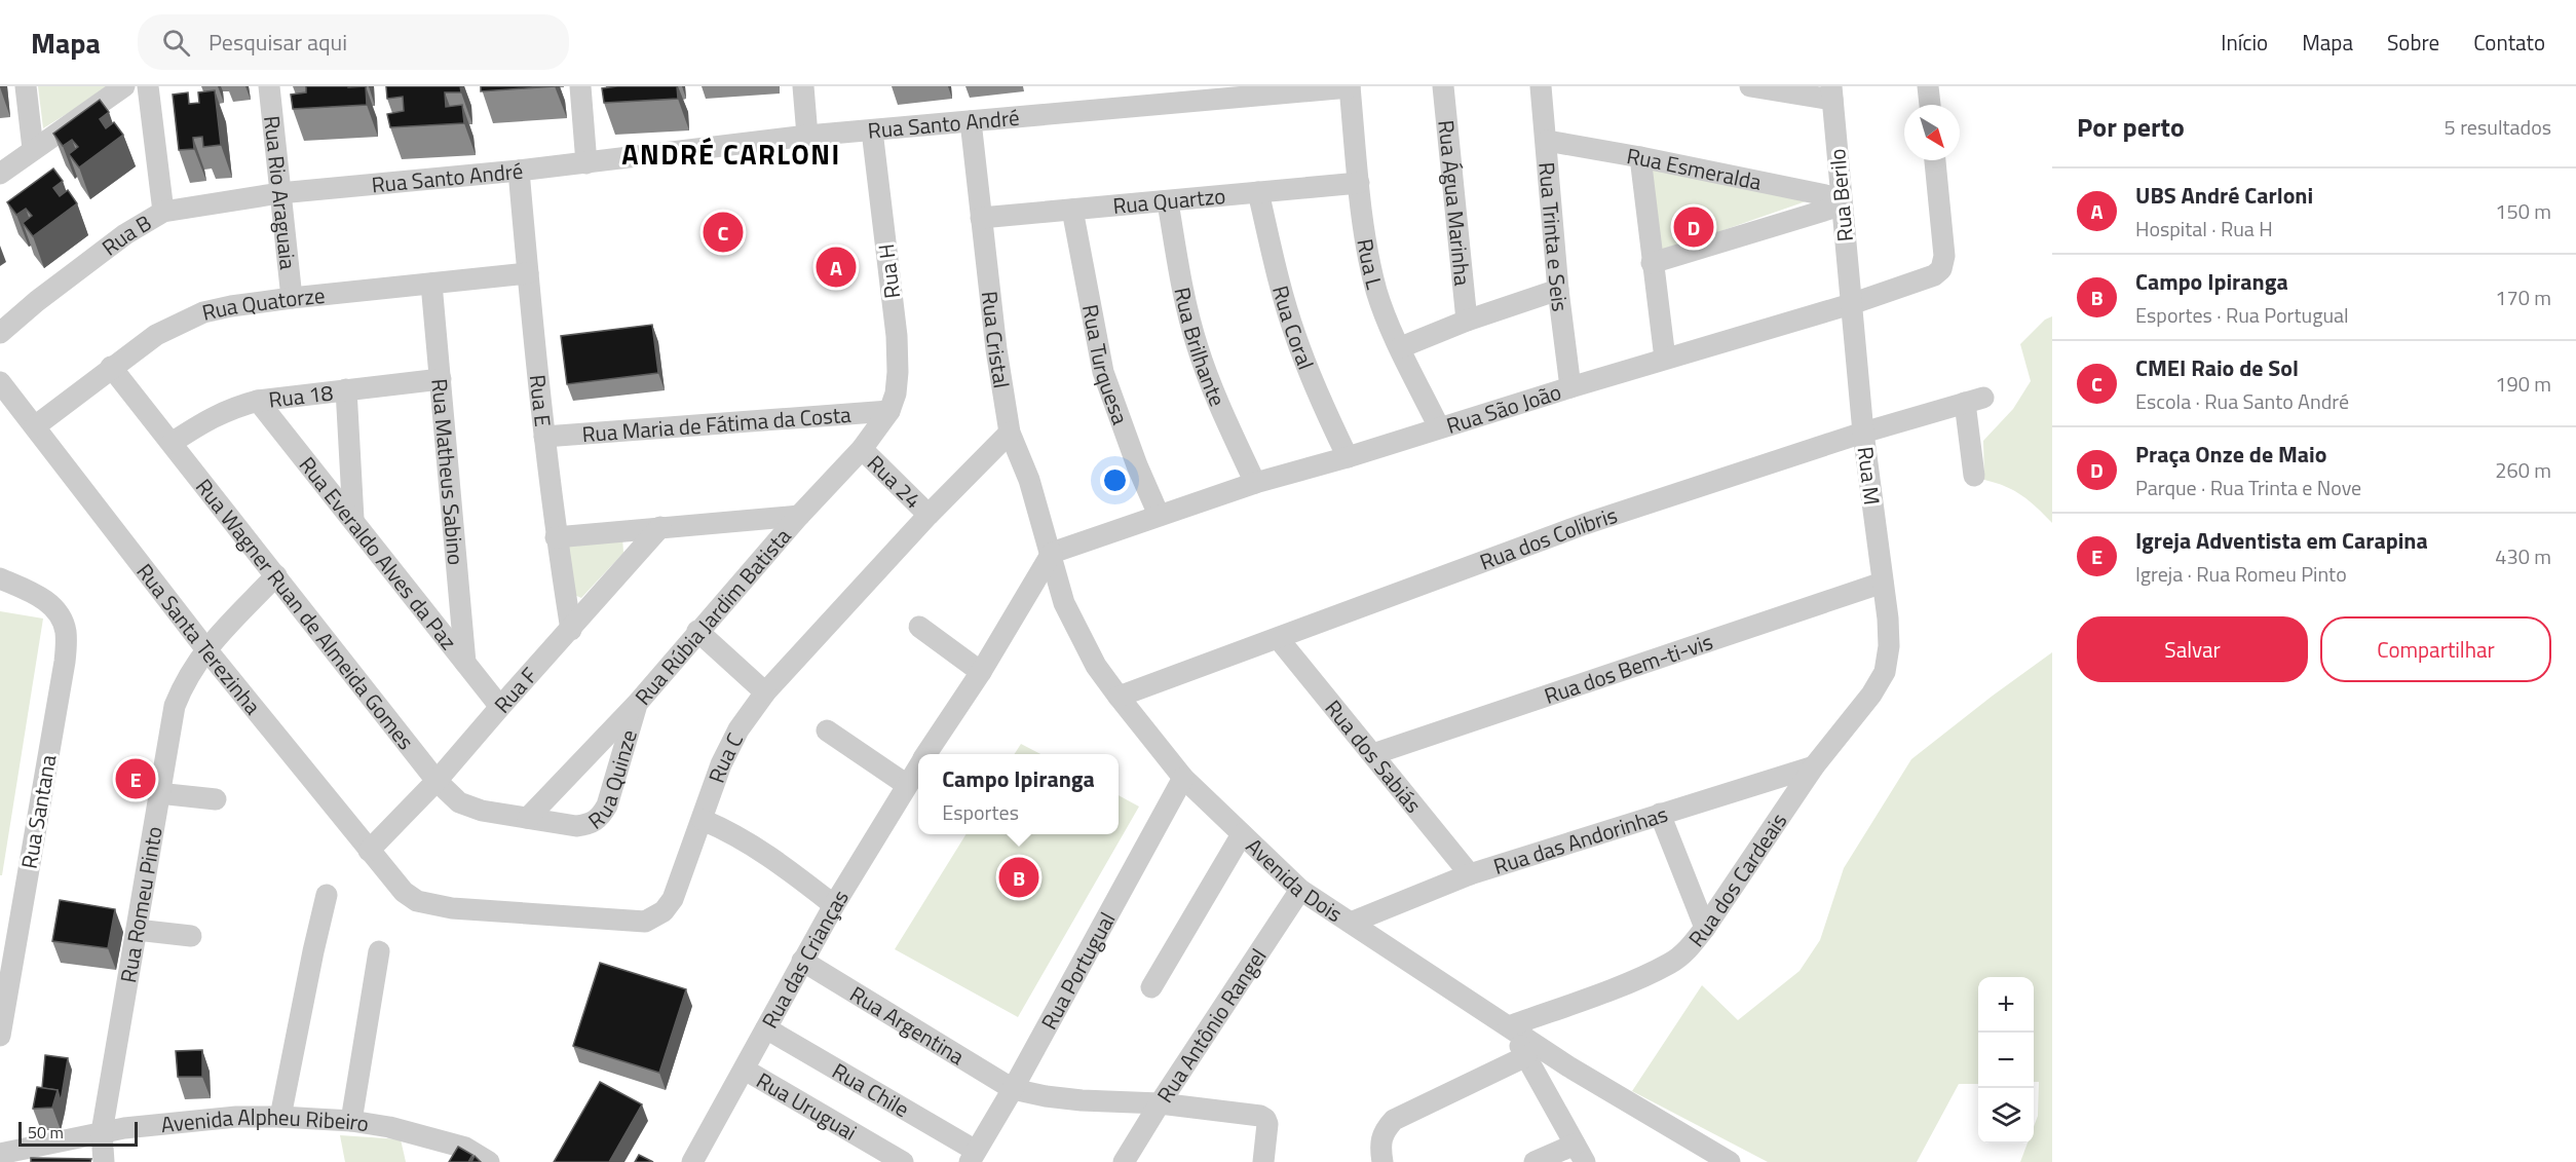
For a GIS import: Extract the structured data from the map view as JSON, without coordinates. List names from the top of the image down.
{
  "streets": {
    "street": [
      "Rua Santo André",
      "Rua Esmeralda",
      "Rua Rio Araguaia",
      "Rua Berilo",
      "Rua Quartzo",
      "Rua Água Marinha",
      "Rua B",
      "Rua Trinta e Seis",
      "Rua L",
      "Rua H",
      "Rua Quatorze",
      "Rua Coral",
      "Rua Cristal",
      "Rua Brilhante",
      "Rua Turquesa",
      "Rua 18",
      "Rua E",
      "Rua São João",
      "Rua Maria de Fátima da Costa",
      "Rua Matheus Sabino",
      "Rua M",
      "Rua 24",
      "Rua dos Colibris",
      "Rua Everaldo Alves da Paz",
      "Rua Wagner Ruan de Almeida Gomes",
      "Rua Rúbia Jardim Batista",
      "Rua Santa Terezinha",
      "Rua dos Bem-ti-vis",
      "Rua F",
      "Rua dos Sabiás",
      "Rua C",
      "Rua Quinze",
      "Rua Santana",
      "Rua das Andorinhas",
      "Avenida Dois",
      "Rua dos Cardeais",
      "Rua Romeu Pinto",
      "Rua das Crianças",
      "Rua Portugual",
      "Rua Argentina",
      "Rua Antônio Rangel",
      "Rua Chile",
      "Rua Uruguai",
      "Avenida Alpheu Ribeiro"
    ]
  },
  "crossings": [
    ["Rua Santo André", "Rua Rio Araguaia"],
    ["Rua Santo André", "Rua B"],
    ["Rua Santo André", "Rua L"],
    ["Rua Santo André", "Rua H"],
    ["Rua Santo André", "Rua Cristal"],
    ["Rua Santo André", "Rua E"],
    ["Rua Esmeralda", "Rua Berilo"],
    ["Rua Esmeralda", "Rua Trinta e Seis"],
    ["Rua Rio Araguaia", "Rua B"],
    ["Rua Rio Araguaia", "Rua Quatorze"],
    ["Rua Berilo", "Rua São João"],
    ["Rua Berilo", "Rua M"],
    ["Rua Quartzo", "Rua L"],
    ["Rua Quartzo", "Rua Coral"],
    ["Rua Quartzo", "Rua Cristal"],
    ["Rua Quartzo", "Rua Brilhante"],
    ["Rua Quartzo", "Rua Turquesa"],
    ["Rua Trinta e Seis", "Rua São João"],
    ["Rua L", "Rua São João"],
    ["Rua H", "Rua Maria de Fátima da Costa"],
    ["Rua H", "Rua Rúbia Jardim Batista"],
    ["Rua Quatorze", "Rua E"],
    ["Rua Quatorze", "Rua Matheus Sabino"],
    ["Rua Quatorze", "Rua Wagner Ruan de Almeida Gomes"],
    ["Rua Quatorze", "Rua Santa Terezinha"],
    ["Rua Coral", "Rua São João"],
    ["Rua Cristal", "Rua São João"],
    ["Rua Cristal", "Rua C"],
    ["Rua Cristal", "Avenida Dois"],
    ["Rua Cristal", "Rua das Crianças"],
    ["Rua Brilhante", "Rua São João"],
    ["Rua Turquesa", "Rua São João"],
    ["Rua 18", "Rua Matheus Sabino"],
    ["Rua 18", "Rua Everaldo Alves da Paz"],
    ["Rua 18", "Rua Wagner Ruan de Almeida Gomes"],
    ["Rua E", "Rua Maria de Fátima da Costa"],
    ["Rua E", "Rua F"],
    ["Rua São João", "Rua M"],
    ["Rua São João", "Avenida Dois"],
    ["Rua São João", "Rua das Crianças"],
    ["Rua Maria de Fátima da Costa", "Rua Rúbia Jardim Batista"],
    ["Rua Matheus Sabino", "Rua Everaldo Alves da Paz"],
    ["Rua M", "Rua dos Colibris"],
    ["Rua M", "Rua dos Bem-ti-vis"],
    ["Rua M", "Rua dos Cardeais"],
    ["Rua 24", "Rua Rúbia Jardim Batista"],
    ["Rua 24", "Rua C"],
    ["Rua dos Colibris", "Rua dos Sabiás"],
    ["Rua dos Colibris", "Avenida Dois"],
    ["Rua Everaldo Alves da Paz", "Rua F"],
    ["Rua Wagner Ruan de Almeida Gomes", "Rua Rúbia Jardim Batista"],
    ["Rua Wagner Ruan de Almeida Gomes", "Rua F"],
    ["Rua Wagner Ruan de Almeida Gomes", "Rua Quinze"],
    ["Rua Wagner Ruan de Almeida Gomes", "Rua Romeu Pinto"],
    ["Rua Rúbia Jardim Batista", "Rua Quinze"],
    ["Rua Santa Terezinha", "Rua F"],
    ["Rua Santa Terezinha", "Rua C"],
    ["Rua Santa Terezinha", "Rua Romeu Pinto"],
    ["Rua dos Bem-ti-vis", "Rua dos Sabiás"],
    ["Rua dos Sabiás", "Rua das Andorinhas"],
    ["Rua das Andorinhas", "Avenida Dois"],
    ["Rua das Andorinhas", "Rua dos Cardeais"],
    ["Avenida Dois", "Rua dos Cardeais"],
    ["Avenida Dois", "Rua das Crianças"],
    ["Avenida Dois", "Rua Portugual"],
    ["Avenida Dois", "Rua Antônio Rangel"],
    ["Rua Romeu Pinto", "Avenida Alpheu Ribeiro"],
    ["Rua das Crianças", "Rua Argentina"],
    ["Rua das Crianças", "Rua Chile"],
    ["Rua das Crianças", "Rua Uruguai"],
    ["Rua Portugual", "Rua Argentina"],
    ["Rua Portugual", "Rua Chile"],
    ["Rua Argentina", "Rua Antônio Rangel"]
  ],
  "districts": ["ANDRÉ CARLONI"],
  "scale_bar": "50 m",
  "north": "bottom right",
  "page": {
    "header": "Mapa",
    "search": "Pesquisar aqui",
    "nav": [
      "Início",
      "Mapa",
      "Sobre",
      "Contato"
    ],
    "heading": ["Por perto", "5 resultados"],
    "list": [
      {
        "mark": "A",
        "name": "UBS André Carloni",
        "note": "Hospital · Rua H",
        "value": "150 m"
      },
      {
        "mark": "B",
        "name": "Campo Ipiranga",
        "note": "Esportes · Rua Portugual",
        "value": "170 m"
      },
      {
        "mark": "C",
        "name": "CMEI Raio de Sol",
        "note": "Escola · Rua Santo André",
        "value": "190 m"
      },
      {
        "mark": "D",
        "name": "Praça Onze de Maio",
        "note": "Parque · Rua Trinta e Nove",
        "value": "260 m"
      },
      {
        "mark": "E",
        "name": "Igreja Adventista em Carapina",
        "note": "Igreja · Rua Romeu Pinto",
        "value": "430 m"
      }
    ],
    "pins": [
      "D",
      "C",
      "A",
      "E",
      "B"
    ],
    "buttons": ["Salvar", "Compartilhar"],
    "popup": ["Campo Ipiranga", "Esportes"],
    "map_buttons": ["+", "−"],
    "scale": "50 m"
  }
}
